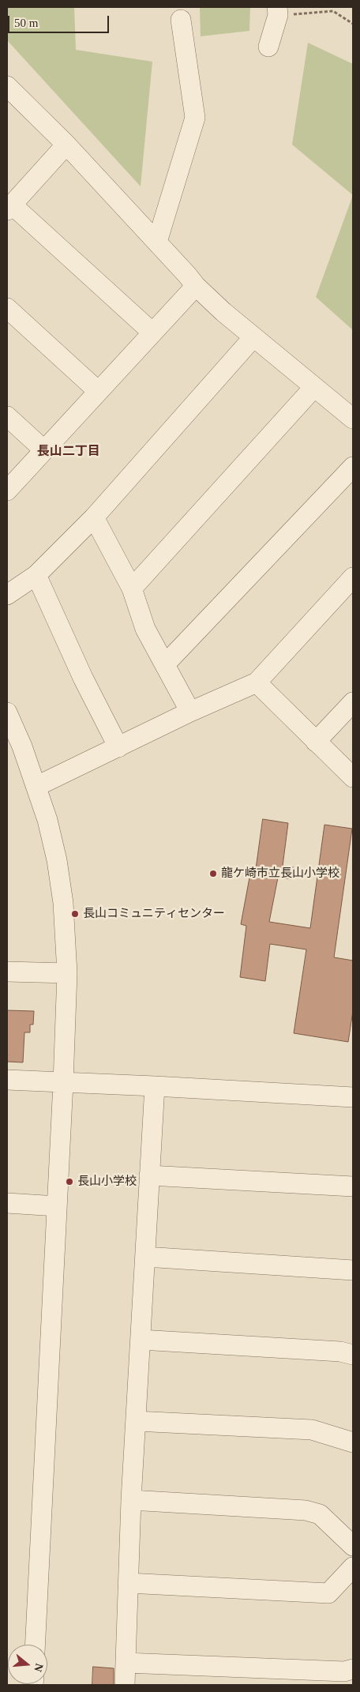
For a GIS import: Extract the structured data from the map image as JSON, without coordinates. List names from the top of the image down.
{
  "districts": ["長山二丁目"],
  "places": ["龍ケ崎市立長山小学校", "長山コミュニティセンター", "長山小学校"],
  "scale_bar": "50 m",
  "north": "right"
}
